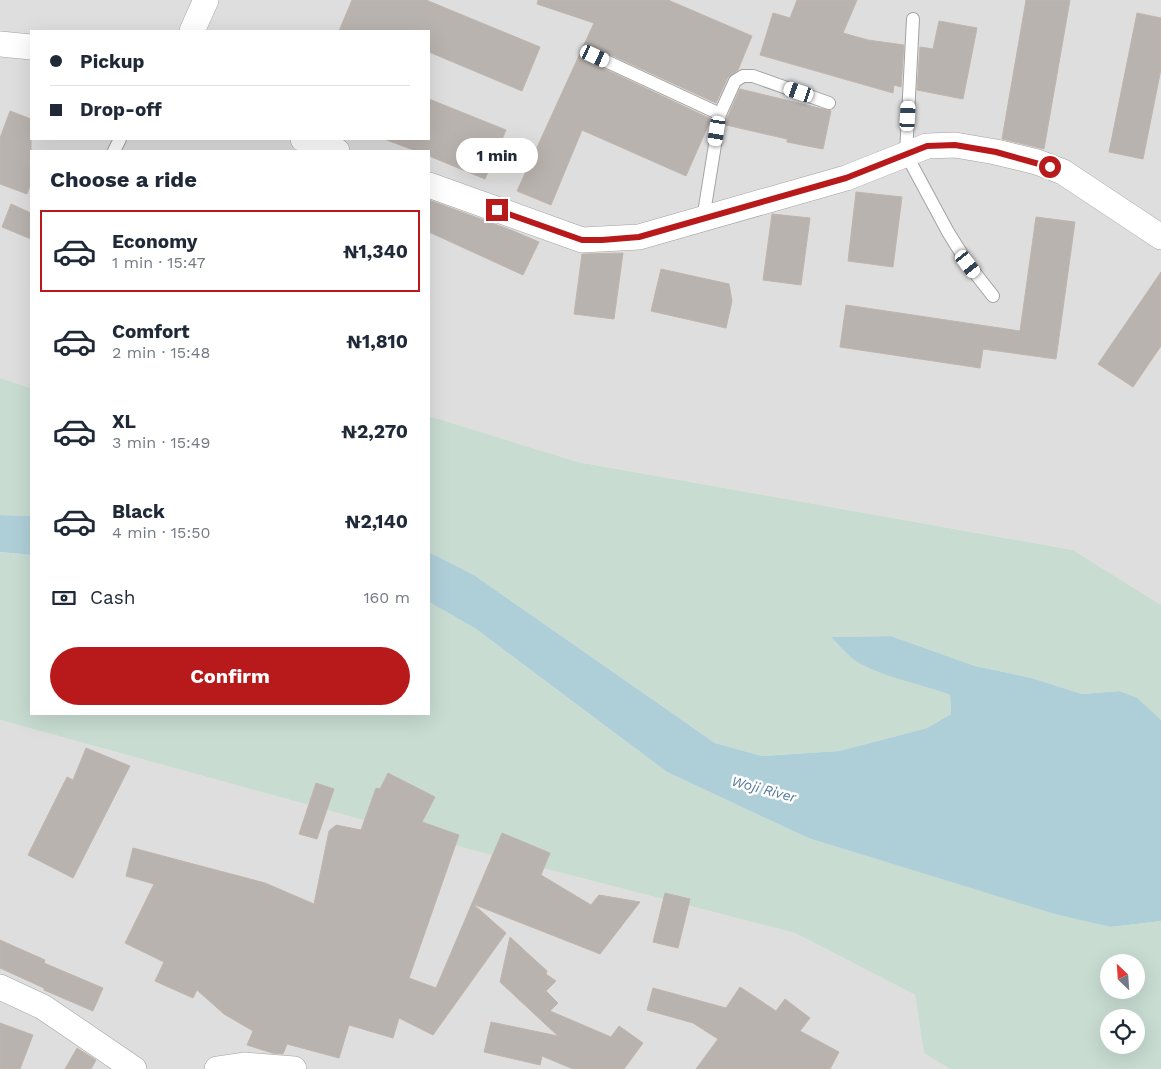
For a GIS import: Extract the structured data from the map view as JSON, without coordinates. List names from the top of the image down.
{
  "water": ["Woji River"],
  "north": "top left",
  "page": {
    "banner": ["Pickup", "Drop-off"],
    "bubble": "1 min",
    "heading": "Choose a ride",
    "list": [
      {
        "name": "Economy",
        "note": "1 min · 15:47",
        "value": "₦1,340"
      },
      {
        "name": "Comfort",
        "note": "2 min · 15:48",
        "value": "₦1,810"
      },
      {
        "name": "XL",
        "note": "3 min · 15:49",
        "value": "₦2,270"
      },
      {
        "name": "Black",
        "note": "4 min · 15:50",
        "value": "₦2,140"
      }
    ],
    "pay": ["Cash", "160 m"],
    "buttons": "Confirm"
  }
}
